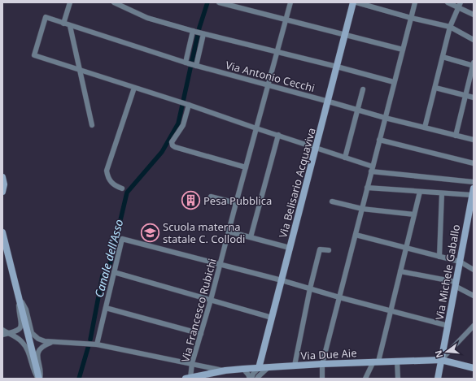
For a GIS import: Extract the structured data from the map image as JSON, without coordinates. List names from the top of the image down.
{
  "streets": {
    "street": [
      "Via Antonio Cecchi",
      "Via Belisario Acquaviva",
      "Via Michele Gaballo",
      "Via Francesco Rubichi",
      "Via Due Aie"
    ]
  },
  "crossings": [
    ["Via Antonio Cecchi", "Via Belisario Acquaviva"],
    ["Via Antonio Cecchi", "Via Francesco Rubichi"],
    ["Via Belisario Acquaviva", "Via Due Aie"],
    ["Via Michele Gaballo", "Via Due Aie"],
    ["Via Francesco Rubichi", "Via Due Aie"]
  ],
  "water": ["Canale dell'Asso"],
  "places": {
    "building": ["Pesa Pubblica"],
    "school or university": ["Scuola materna statale C. Collodi"]
  },
  "north": "left"
}
